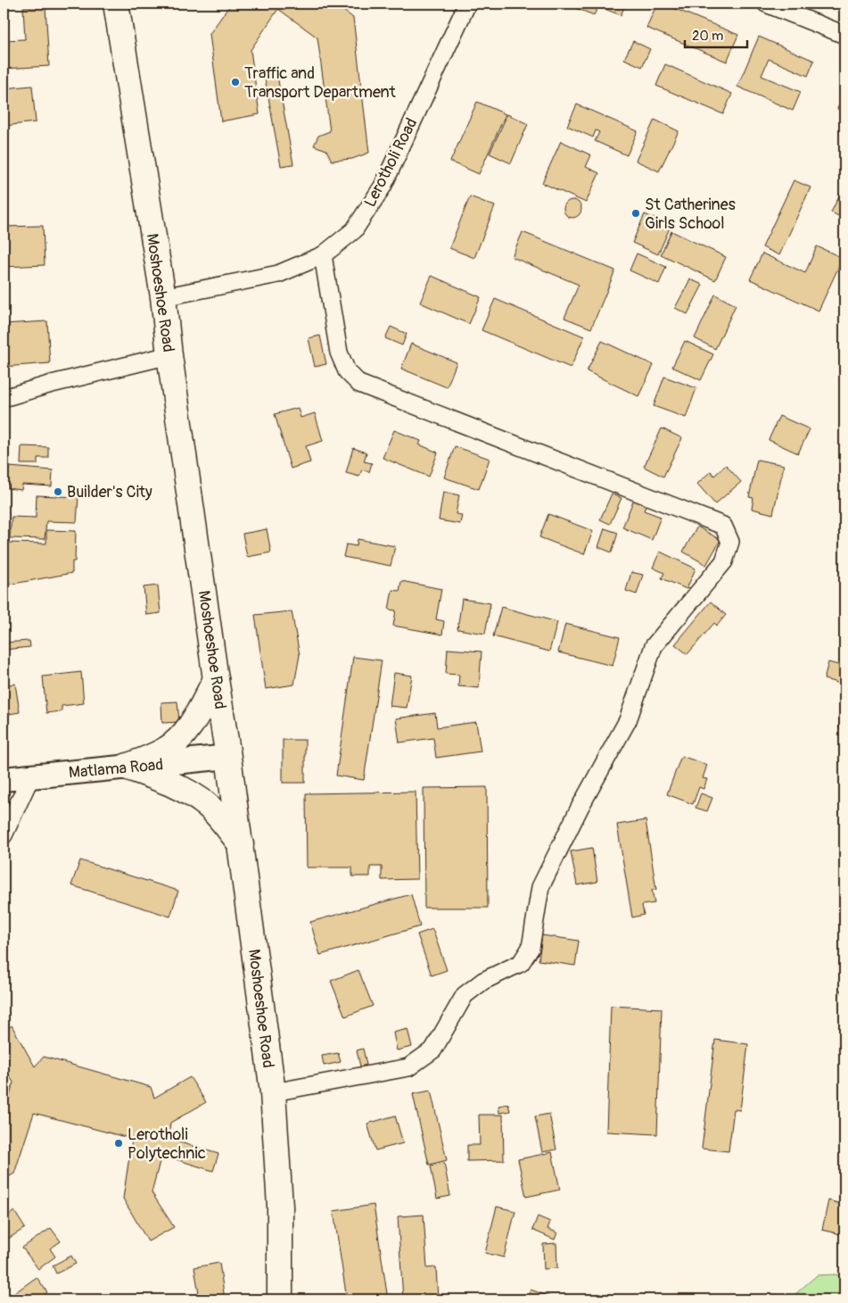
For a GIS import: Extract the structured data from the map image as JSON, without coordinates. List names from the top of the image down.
{
  "streets": {
    "main road": ["Moshoeshoe Road"],
    "street": ["Lerotholi Road", "Matlama Road"]
  },
  "crossings": [
    ["Lerotholi Road", "Moshoeshoe Road"],
    ["Moshoeshoe Road", "Matlama Road"]
  ],
  "places": [
    "Traffic and Transport Department",
    "St Catherines Girls School",
    "Builder's City",
    "Lerotholi Polytechnic"
  ],
  "scale_bar": "20 m"
}
